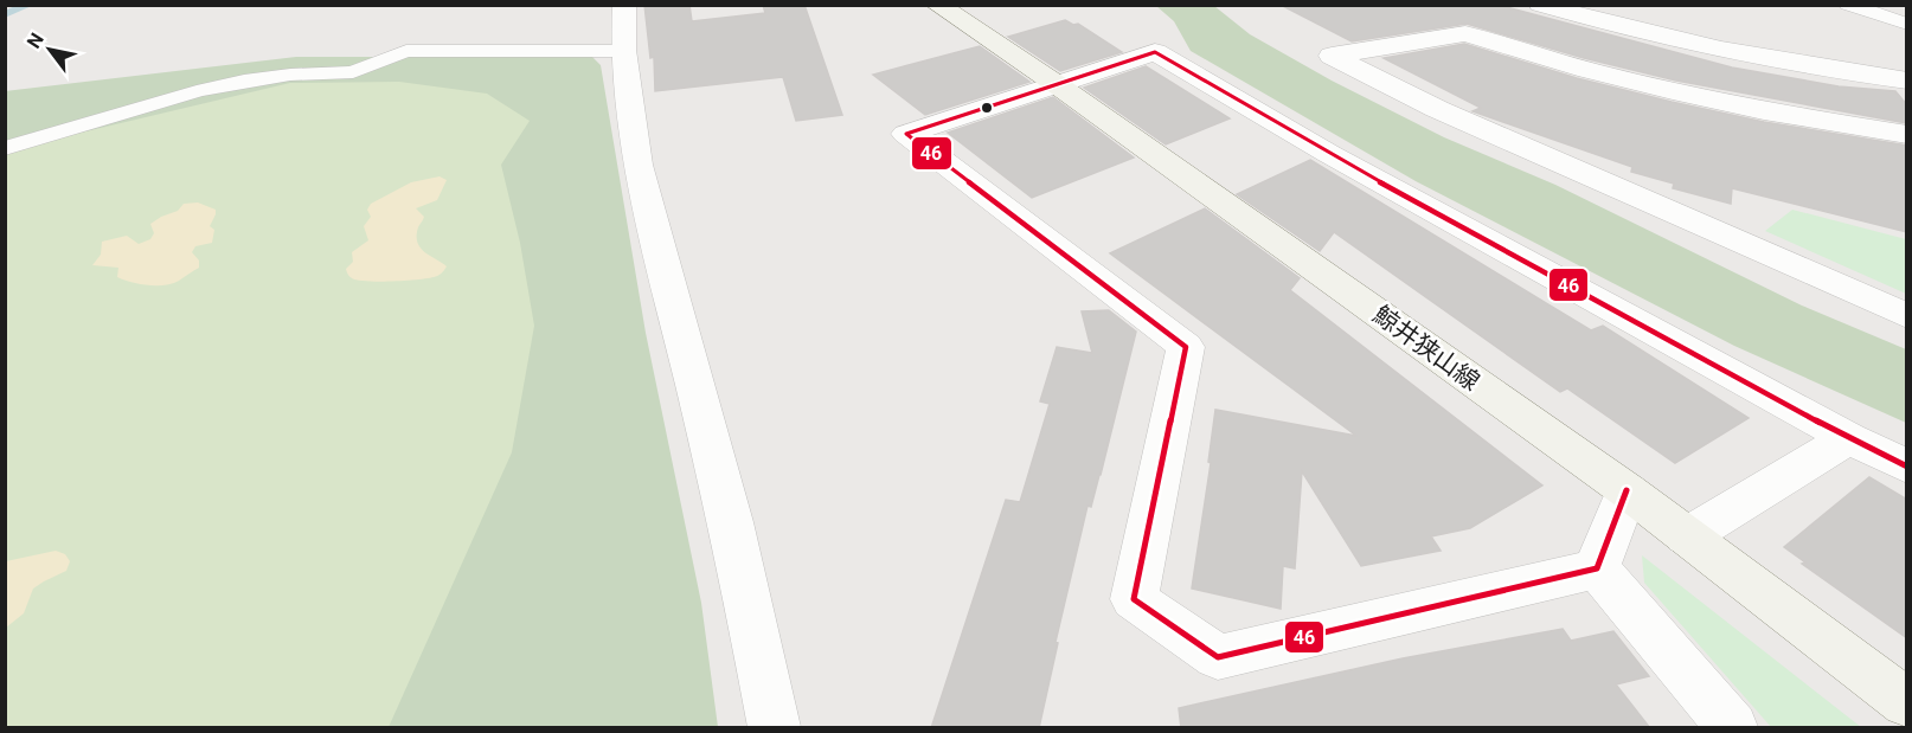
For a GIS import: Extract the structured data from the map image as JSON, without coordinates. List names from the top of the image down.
{
  "streets": {
    "main road": ["鯨井狭山線"]
  },
  "lines": ["transit line 46"],
  "north": "top left"
}
